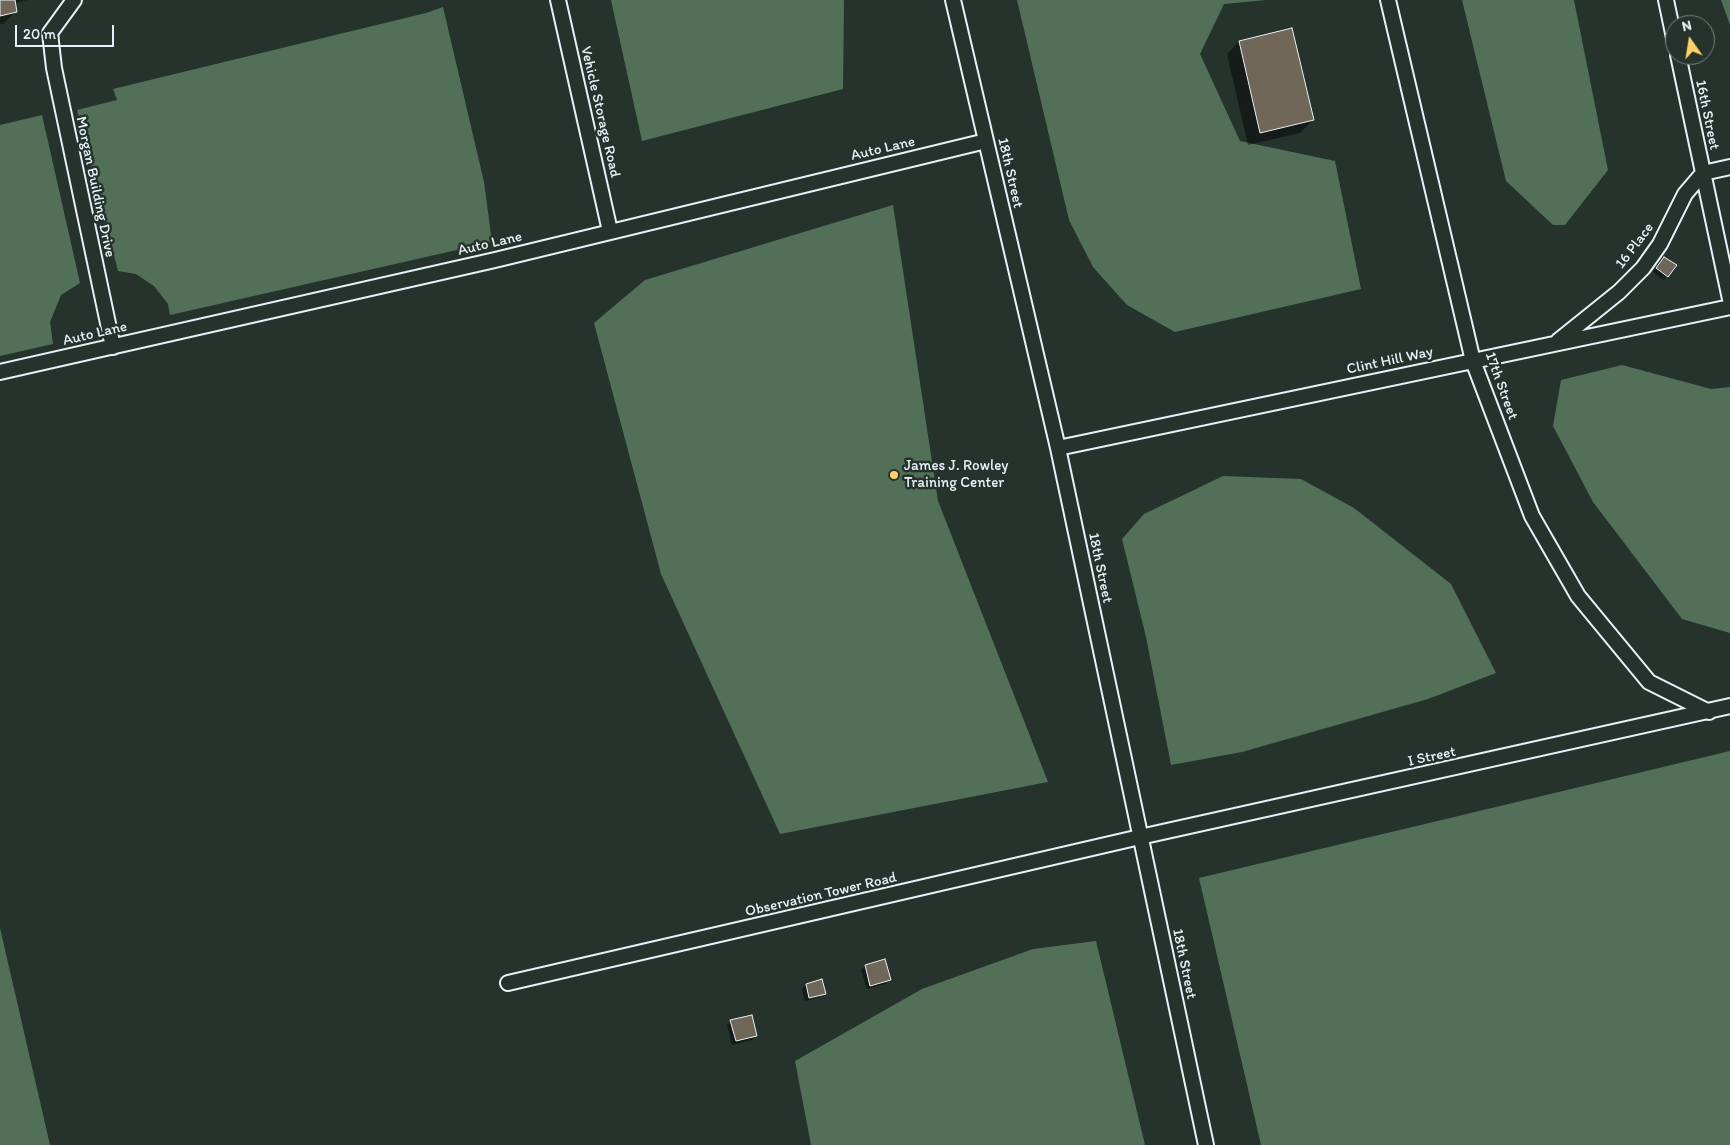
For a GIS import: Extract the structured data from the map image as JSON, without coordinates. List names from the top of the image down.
{
  "streets": {
    "lane": [
      "Vehicle Storage Road",
      "16th Street",
      "Auto Lane",
      "18th Street",
      "Morgan Building Drive",
      "16 Place",
      "Clint Hill Way",
      "17th Street",
      "I Street",
      "Observation Tower Road"
    ]
  },
  "crossings": [
    ["Vehicle Storage Road", "Auto Lane"],
    ["16th Street", "16 Place"],
    ["Auto Lane", "18th Street"],
    ["Auto Lane", "Morgan Building Drive"],
    ["18th Street", "Clint Hill Way"],
    ["18th Street", "I Street"],
    ["18th Street", "Observation Tower Road"],
    ["16 Place", "Clint Hill Way"],
    ["Clint Hill Way", "17th Street"],
    ["17th Street", "I Street"],
    ["I Street", "Observation Tower Road"]
  ],
  "places": ["James J. Rowley Training Center"],
  "scale_bar": "20 m",
  "north": "top"
}
